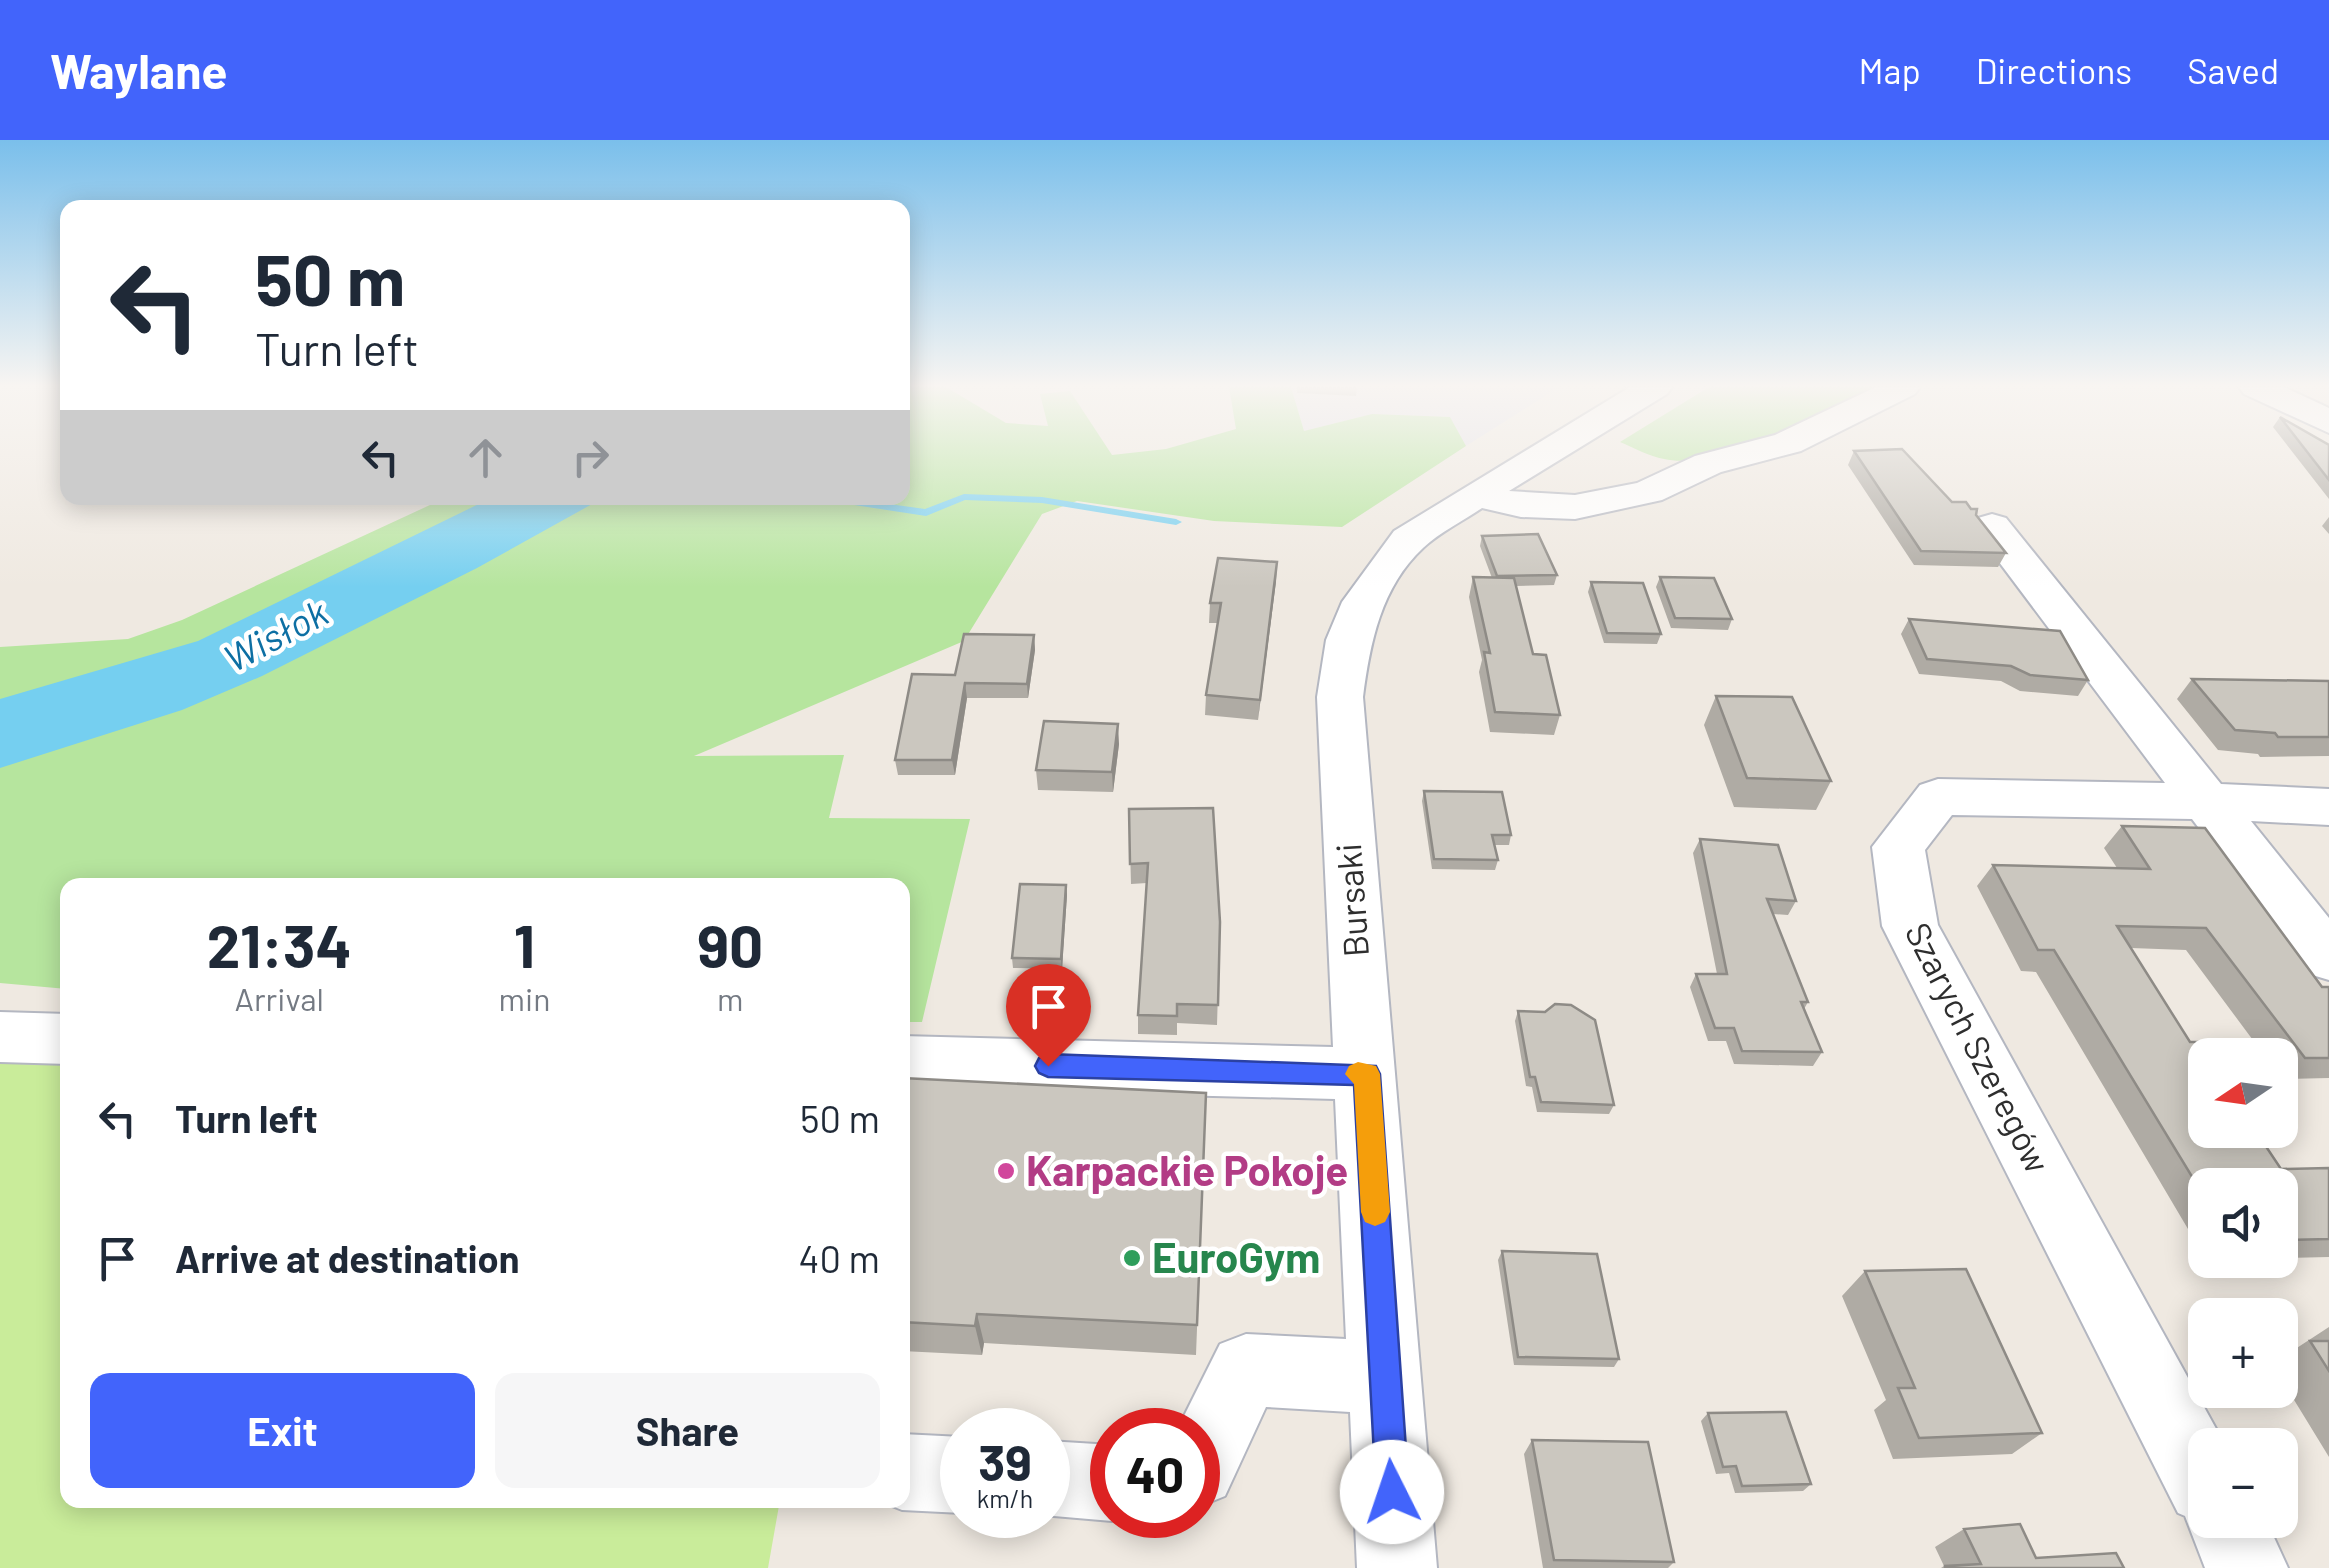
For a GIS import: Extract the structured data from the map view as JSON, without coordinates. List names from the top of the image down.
{
  "streets": {
    "street": ["Bursaki", "Szarych Szeregów"]
  },
  "water": ["Wisłok"],
  "places": ["Karpackie Pokoje", "EuroGym"],
  "north": "left",
  "page": {
    "header": "Waylane",
    "nav": ["Map", "Directions", "Saved"],
    "turn": ["50 m", "Turn left"],
    "eta": [
      "21:34",
      "Arrival",
      "1",
      "min",
      "90",
      "m"
    ],
    "map_buttons": ["+", "−"],
    "list": [
      {
        "name": "Turn left",
        "value": "50 m"
      },
      {
        "name": "Arrive at destination",
        "value": "40 m"
      }
    ],
    "buttons": ["Exit", "Share"],
    "speed": "39 km/h",
    "limit": "40"
  }
}
